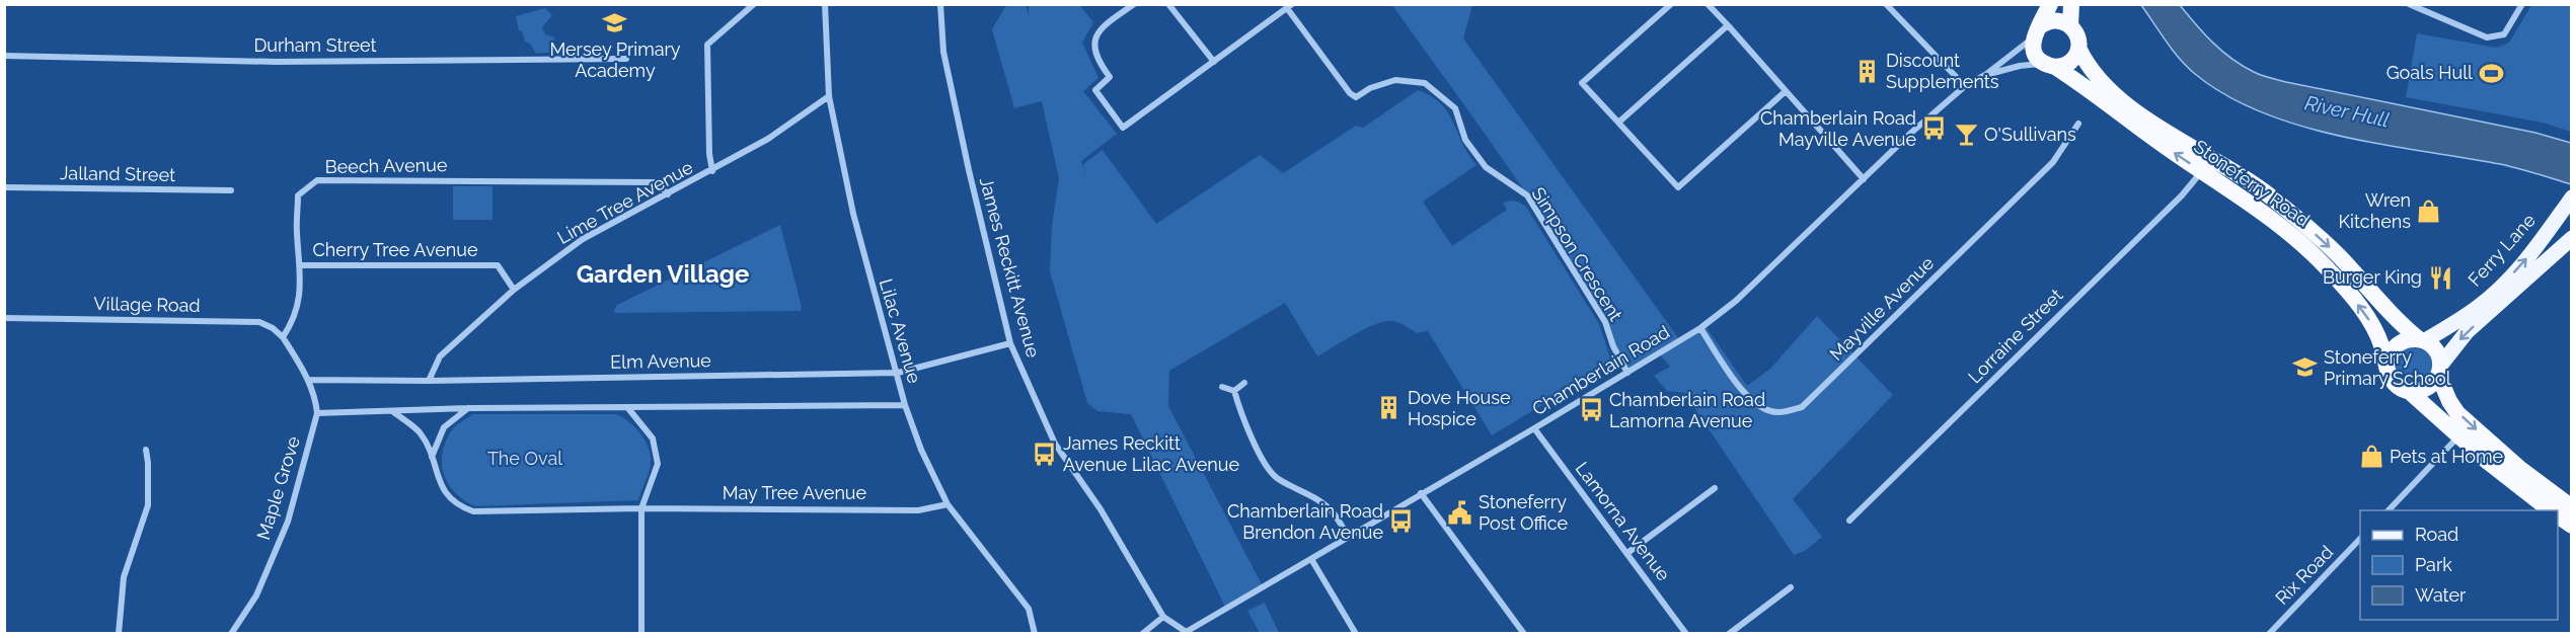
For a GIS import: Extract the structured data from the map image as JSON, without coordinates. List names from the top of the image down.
{
  "streets": {
    "highway": ["Stoneferry Road"],
    "main road": ["Ferry Lane"],
    "street": [
      "Durham Street",
      "Beech Avenue",
      "Jalland Street",
      "Lime Tree Avenue",
      "Cherry Tree Avenue",
      "Simpson Crescent",
      "James Reckitt Avenue",
      "Village Road",
      "Mayville Avenue",
      "Lilac Avenue",
      "Lorraine Street",
      "Elm Avenue",
      "Chamberlain Road",
      "Maple Grove",
      "May Tree Avenue",
      "Lamorna Avenue",
      "Rix Road"
    ]
  },
  "crossings": [
    ["Beech Avenue", "Lime Tree Avenue"],
    ["Beech Avenue", "Cherry Tree Avenue"],
    ["Beech Avenue", "Village Road"],
    ["Stoneferry Road", "Ferry Lane"],
    ["Stoneferry Road", "Lorraine Street"],
    ["Stoneferry Road", "Chamberlain Road"],
    ["Lime Tree Avenue", "Cherry Tree Avenue"],
    ["Lime Tree Avenue", "Lilac Avenue"],
    ["Lime Tree Avenue", "Elm Avenue"],
    ["Simpson Crescent", "Chamberlain Road"],
    ["James Reckitt Avenue", "Elm Avenue"],
    ["James Reckitt Avenue", "Chamberlain Road"],
    ["Mayville Avenue", "Chamberlain Road"],
    ["Lilac Avenue", "Elm Avenue"],
    ["Lilac Avenue", "May Tree Avenue"],
    ["Chamberlain Road", "Lamorna Avenue"]
  ],
  "districts": ["Garden Village"],
  "water": ["River Hull"],
  "parks": ["The Oval"],
  "places": {
    "school or university": ["Mersey Primary Academy", "Stoneferry Primary School"],
    "building": ["Discount Supplements", "Dove House Hospice"],
    "sports": ["Goals Hull"],
    "bus stop": [
      "Chamberlain Road Mayville Avenue",
      "Chamberlain Road Lamorna Avenue",
      "James Reckitt Avenue Lilac Avenue",
      "Chamberlain Road Brendon Avenue"
    ],
    "bar": ["O'Sullivans"],
    "shop": ["Wren Kitchens", "Pets at Home"],
    "restaurant": ["Burger King"],
    "public building": ["Stoneferry Post Office"]
  },
  "legend": ["Road", "Park", "Water"]
}
